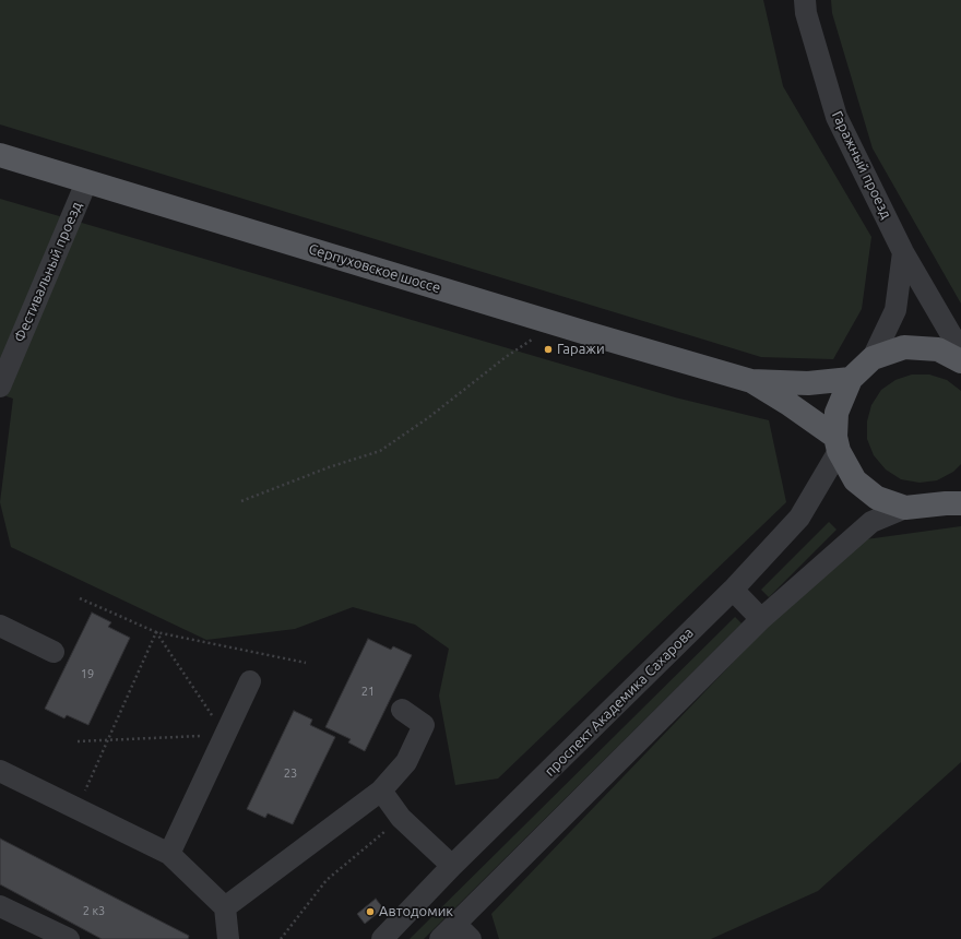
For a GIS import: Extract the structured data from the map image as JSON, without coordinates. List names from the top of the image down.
{
  "streets": {
    "main road": ["Серпуховское шоссе"],
    "street": ["Гаражный проезд", "Фестивальный проезд", "проспект Академика Сахарова"]
  },
  "crossings": [
    ["Серпуховское шоссе", "Фестивальный проезд"]
  ],
  "places": ["Гаражи", "Автодомик"],
  "house_numbers": [
    "19",
    "21",
    "23",
    "2 к3"
  ]
}
